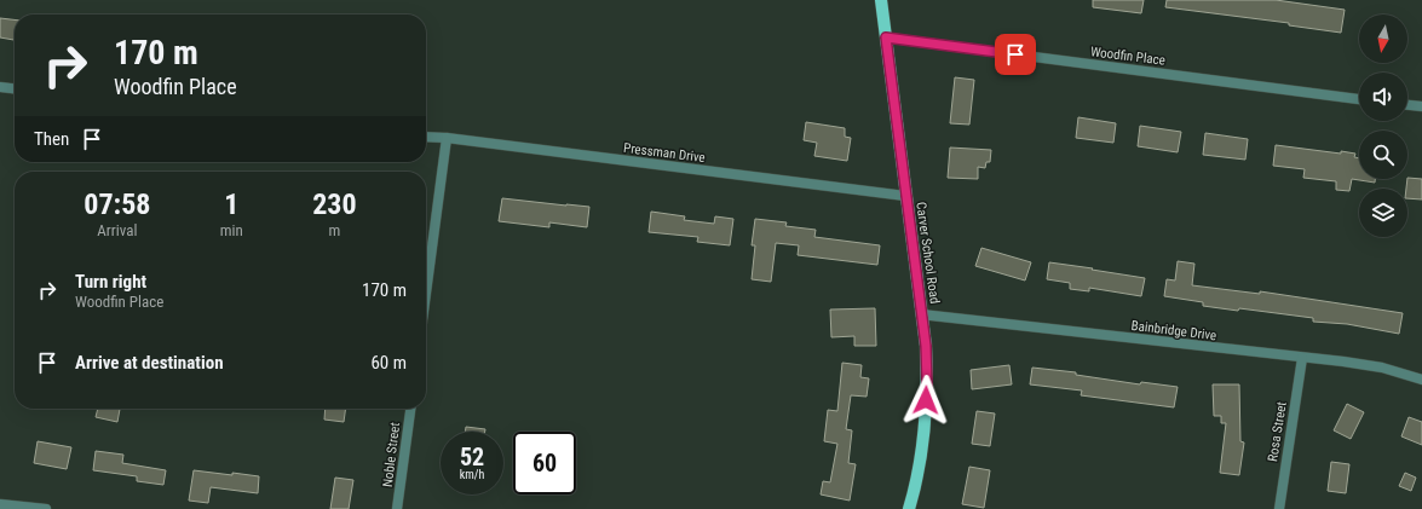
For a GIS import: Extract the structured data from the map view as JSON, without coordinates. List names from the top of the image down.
{
  "streets": {
    "main road": ["Carver School Road"],
    "street": [
      "Woodfin Place",
      "Pressman Drive",
      "Bainbridge Drive",
      "Rosa Street",
      "Noble Street"
    ]
  },
  "crossings": [
    ["Woodfin Place", "Carver School Road"],
    ["Pressman Drive", "Carver School Road"],
    ["Carver School Road", "Bainbridge Drive"],
    ["Bainbridge Drive", "Rosa Street"]
  ],
  "north": "bottom",
  "page": {
    "turn": ["170 m", "Woodfin Place"],
    "then": "Then",
    "eta": [
      "07:58",
      "Arrival",
      "1",
      "min",
      "230",
      "m"
    ],
    "list": [
      {
        "name": "Turn right",
        "note": "Woodfin Place",
        "value": "170 m"
      },
      {
        "name": "Arrive at destination",
        "value": "60 m"
      }
    ],
    "speed": "52 km/h",
    "limit": "60"
  }
}
